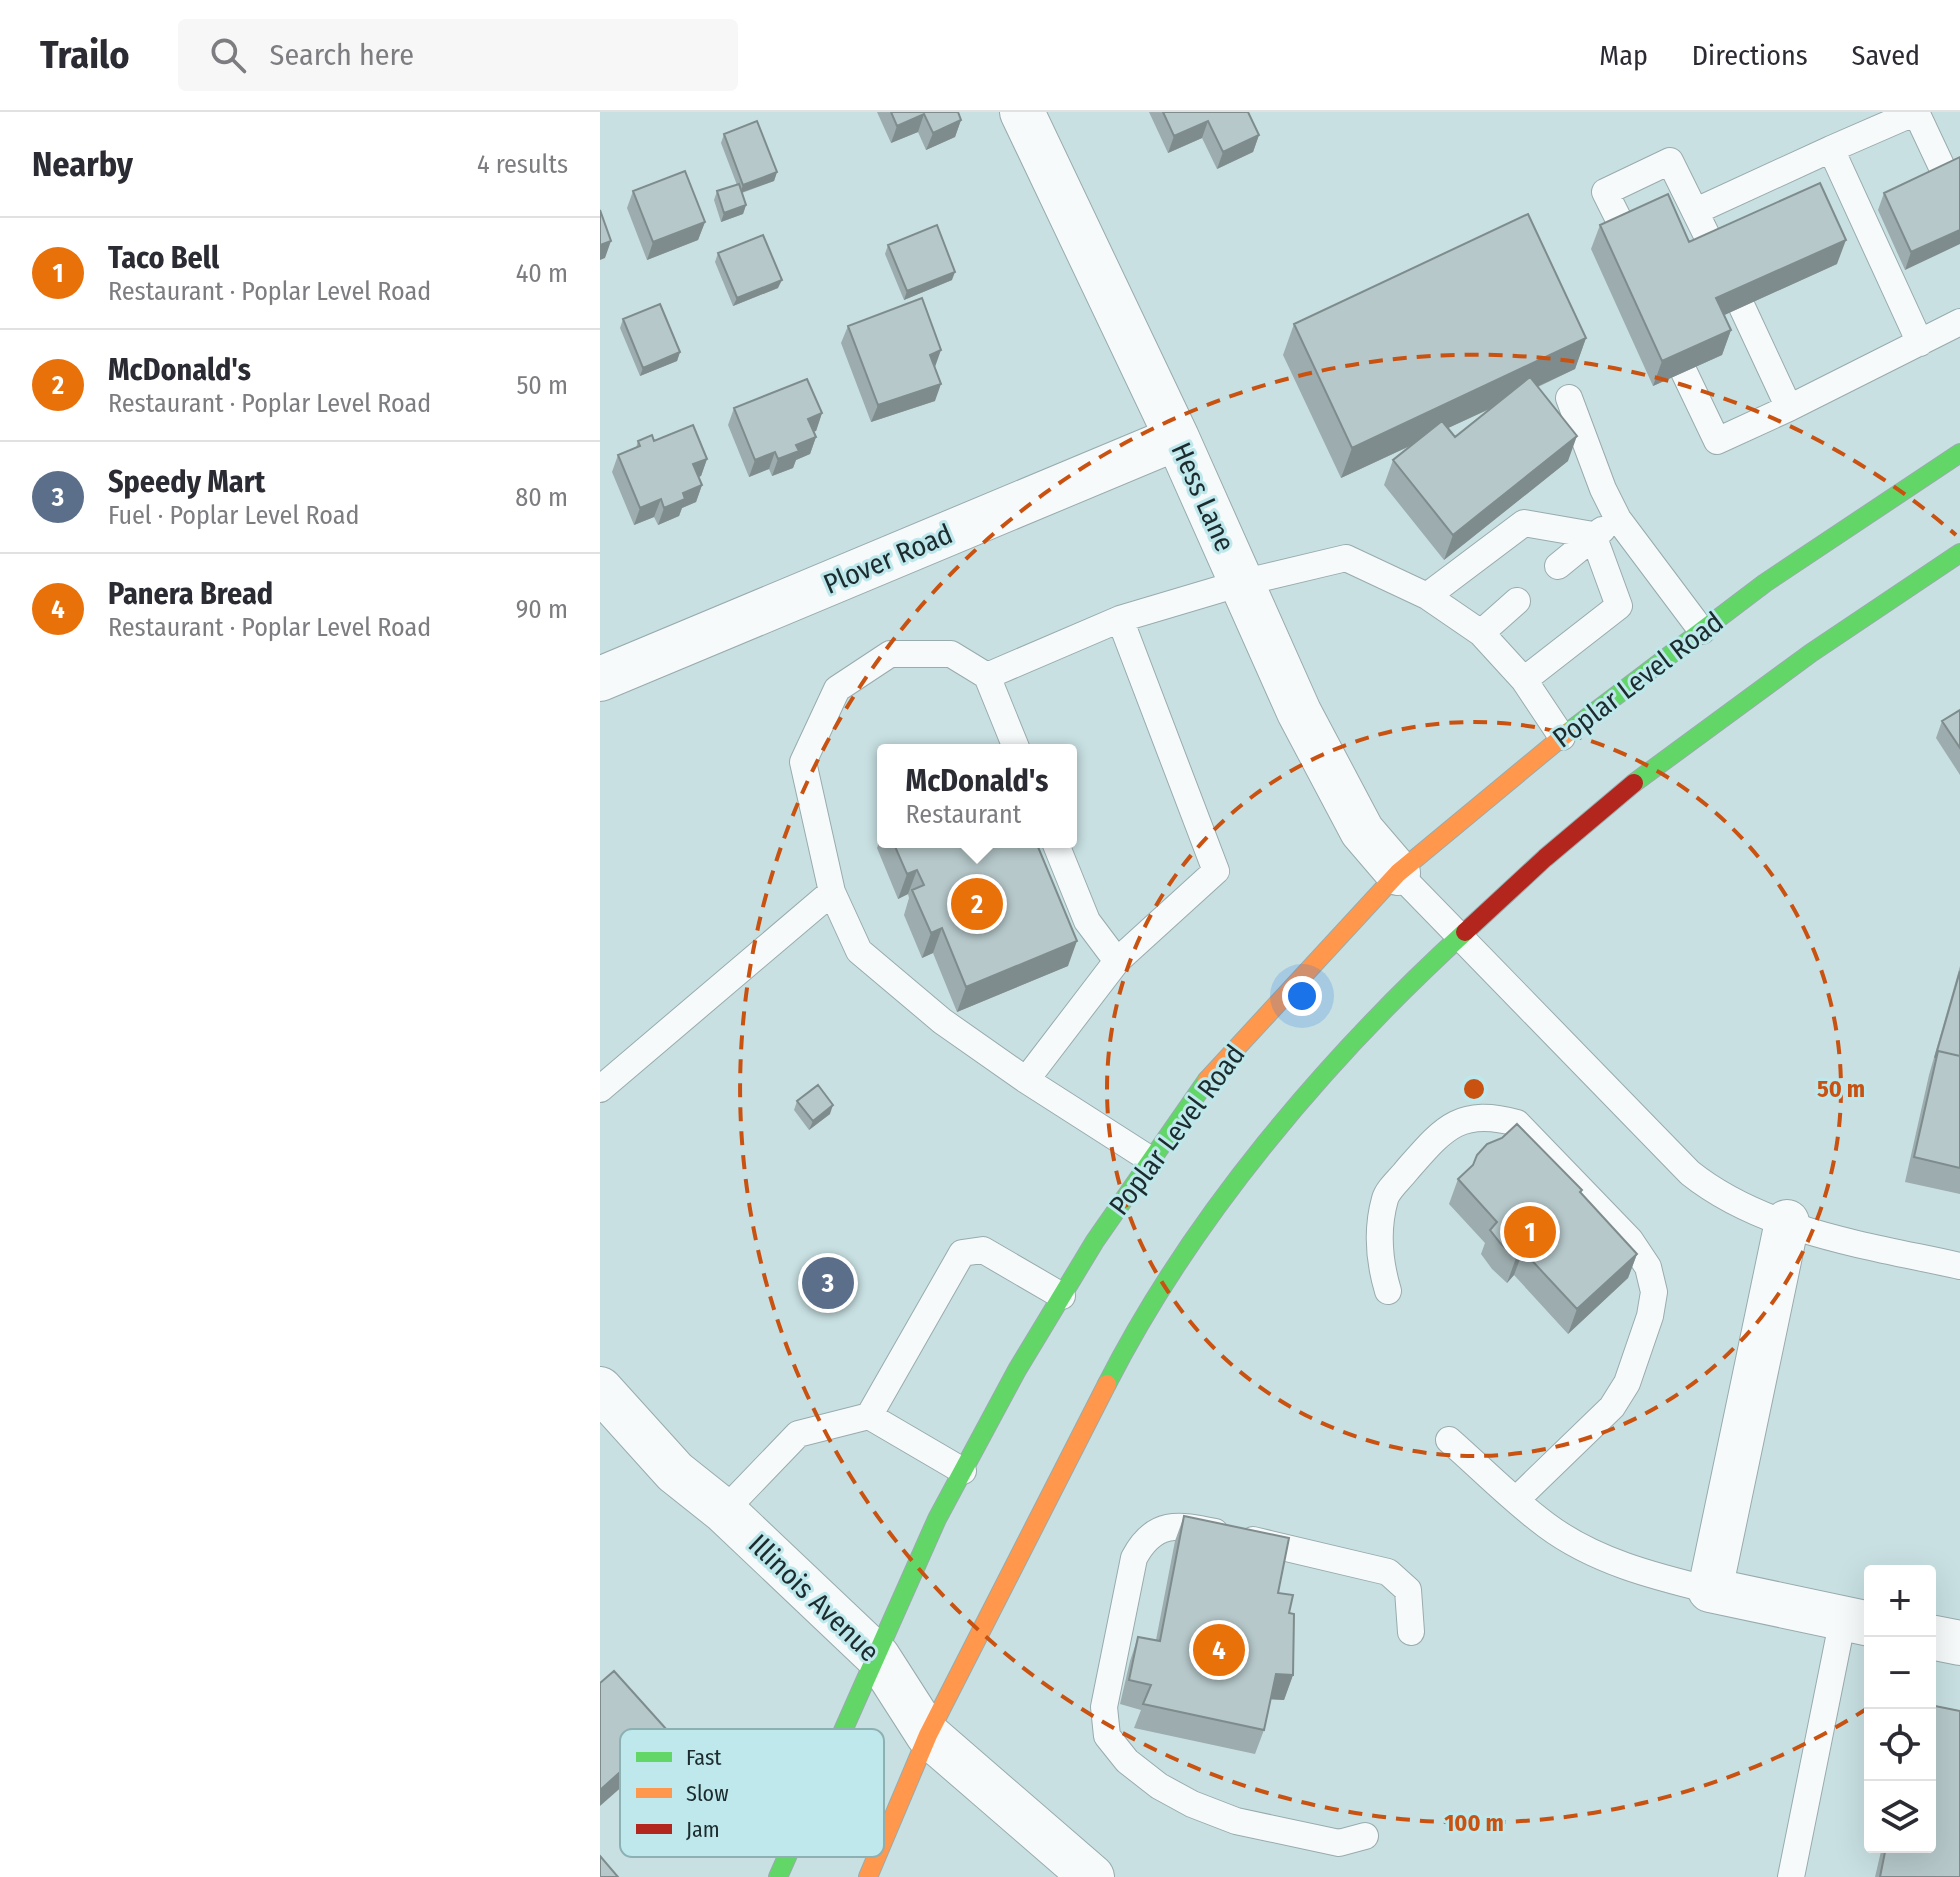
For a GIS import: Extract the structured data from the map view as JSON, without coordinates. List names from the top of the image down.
{
  "streets": {
    "main road": ["Poplar Level Road"],
    "street": ["Hess Lane", "Plover Road", "Illinois Avenue"]
  },
  "crossings": [
    ["Hess Lane", "Plover Road"],
    ["Hess Lane", "Poplar Level Road"],
    ["Poplar Level Road", "Illinois Avenue"]
  ],
  "legend": ["Fast", "Slow", "Jam"],
  "page": {
    "header": "Trailo",
    "search": "Search here",
    "nav": ["Map", "Directions", "Saved"],
    "heading": ["Nearby", "4 results"],
    "list": [
      {
        "mark": "1",
        "name": "Taco Bell",
        "note": "Restaurant · Poplar Level Road",
        "value": "40 m"
      },
      {
        "mark": "2",
        "name": "McDonald's",
        "note": "Restaurant · Poplar Level Road",
        "value": "50 m"
      },
      {
        "mark": "3",
        "name": "Speedy Mart",
        "note": "Fuel · Poplar Level Road",
        "value": "80 m"
      },
      {
        "mark": "4",
        "name": "Panera Bread",
        "note": "Restaurant · Poplar Level Road",
        "value": "90 m"
      }
    ],
    "popup": ["McDonald's", "Restaurant"],
    "pins": [
      "2",
      "1",
      "3",
      "4"
    ],
    "map_buttons": ["+", "−"]
  },
  "rings": ["50 m", "100 m"]
}
